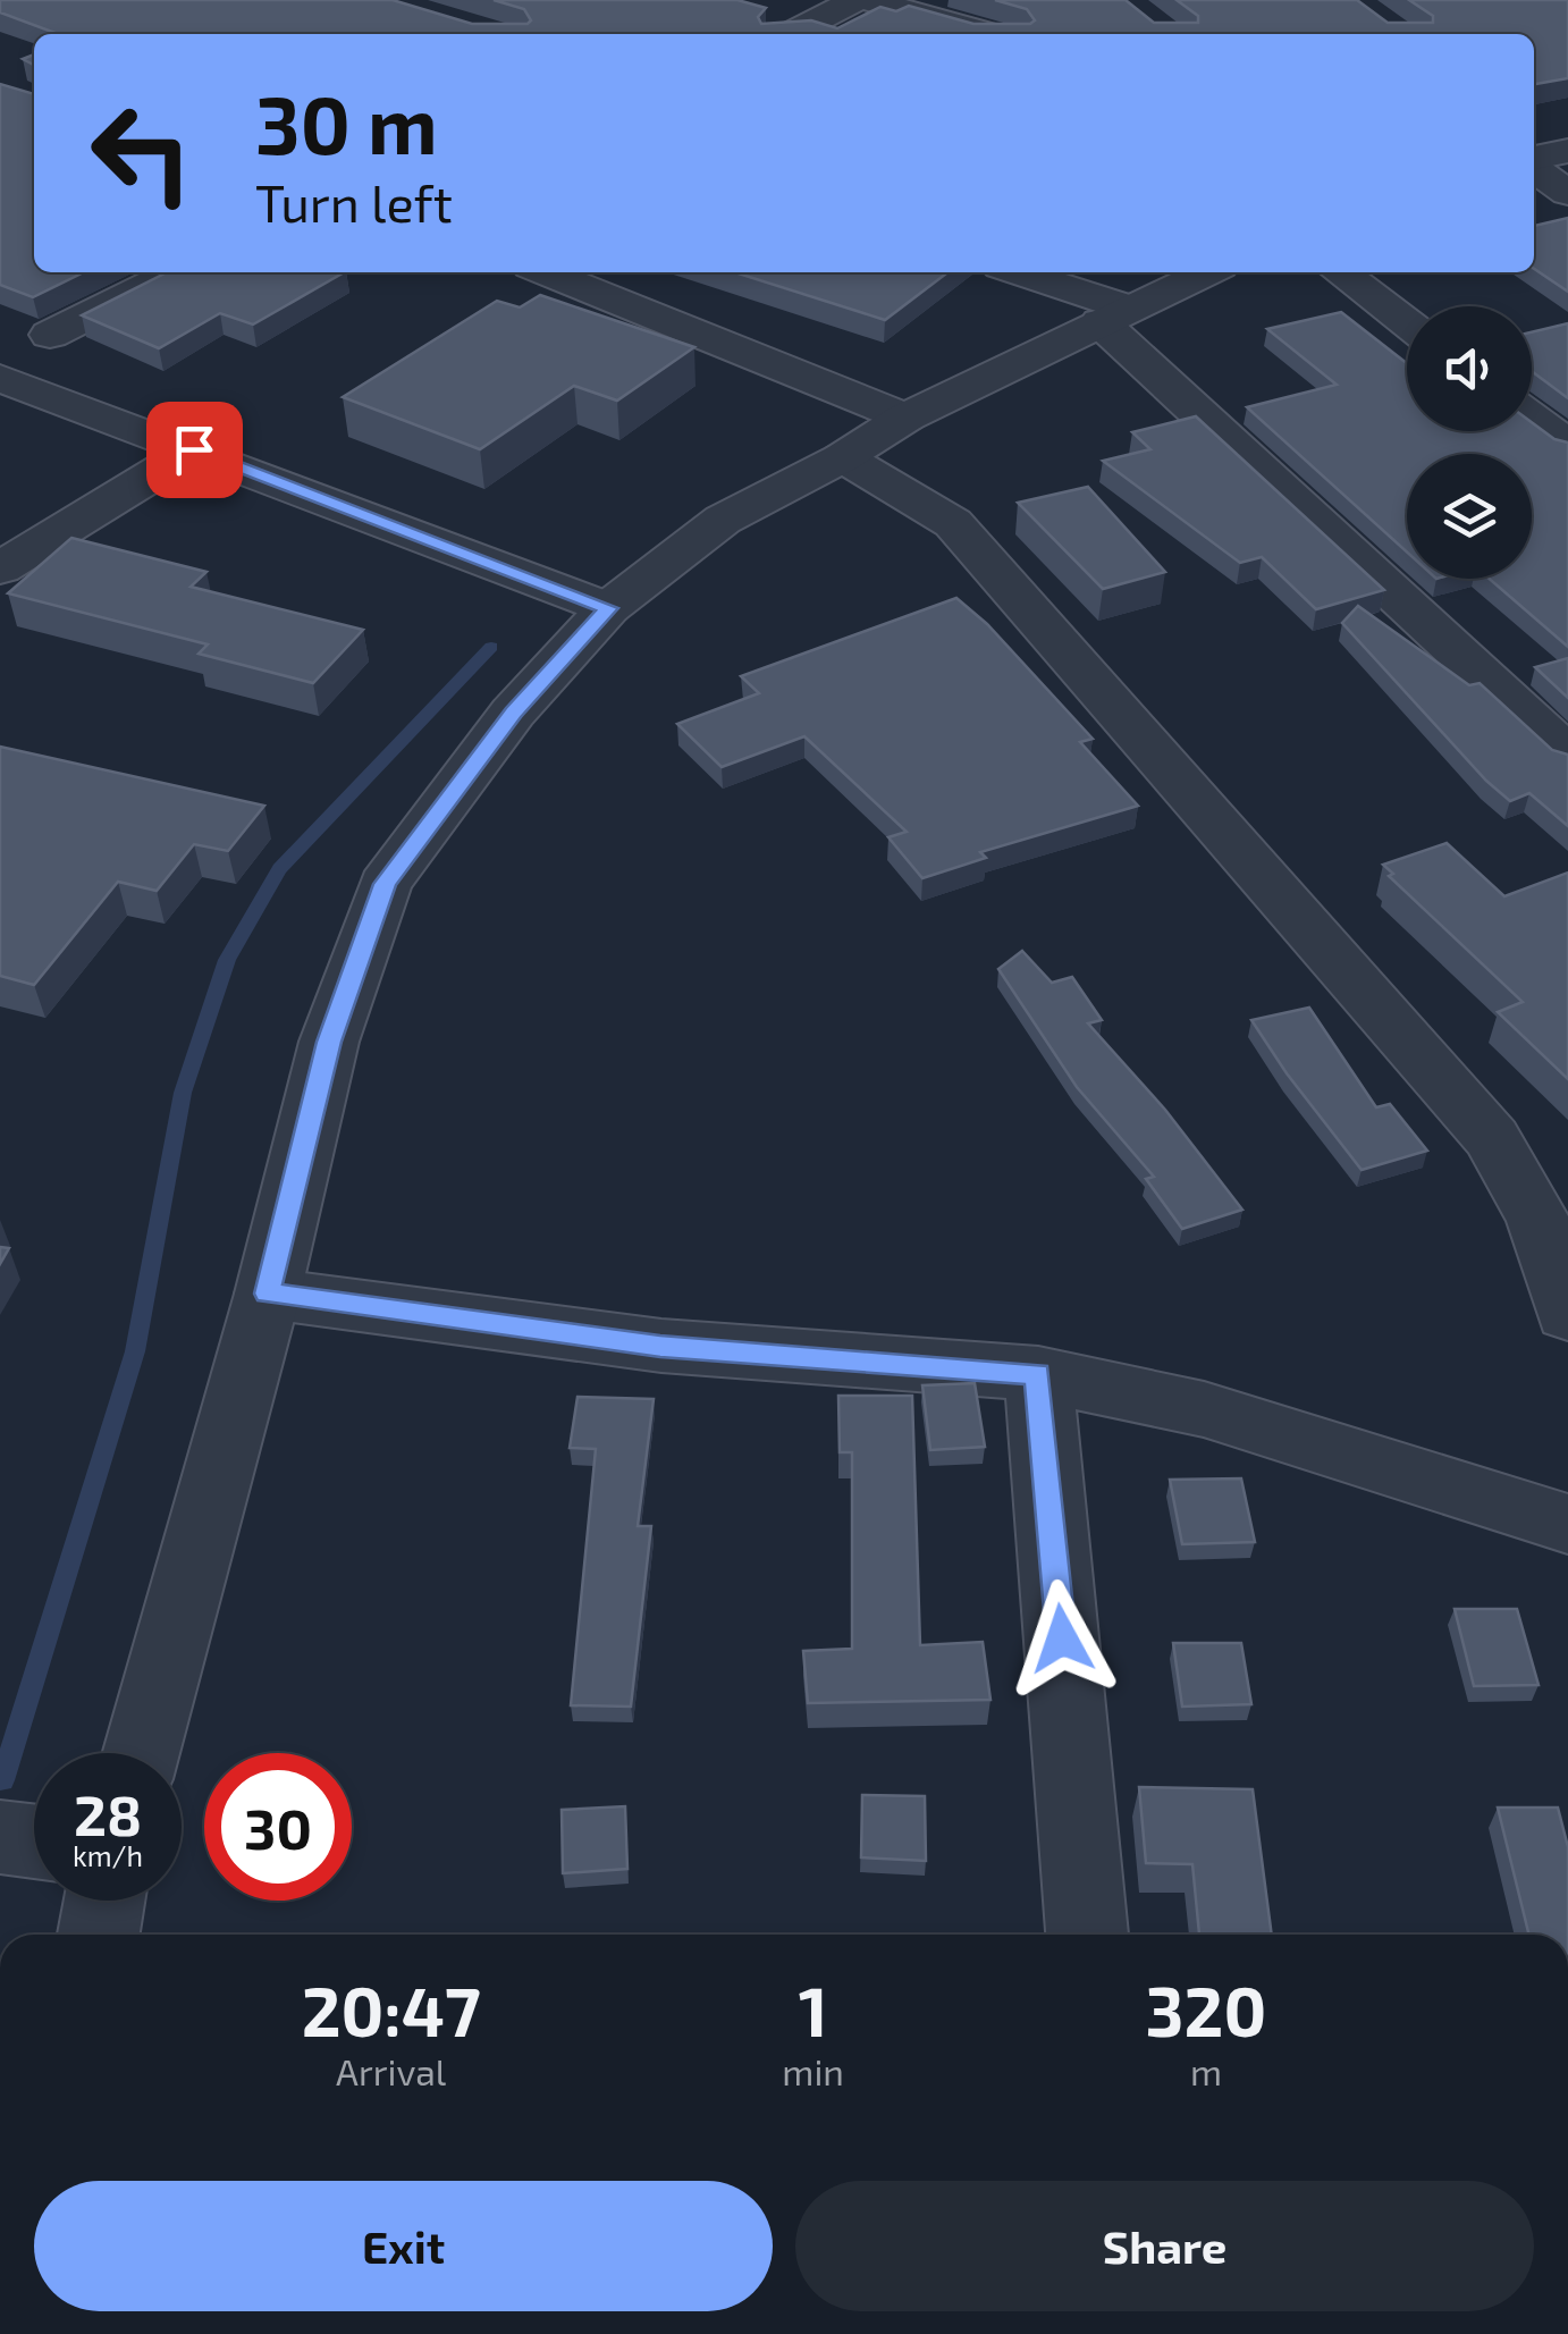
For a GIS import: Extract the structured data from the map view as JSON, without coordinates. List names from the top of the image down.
{
  "page": {
    "turn": ["30 m", "Turn left"],
    "speed": "28 km/h",
    "limit": "30",
    "eta": [
      "20:47",
      "Arrival",
      "1",
      "min",
      "320",
      "m"
    ],
    "buttons": ["Exit", "Share"]
  }
}
